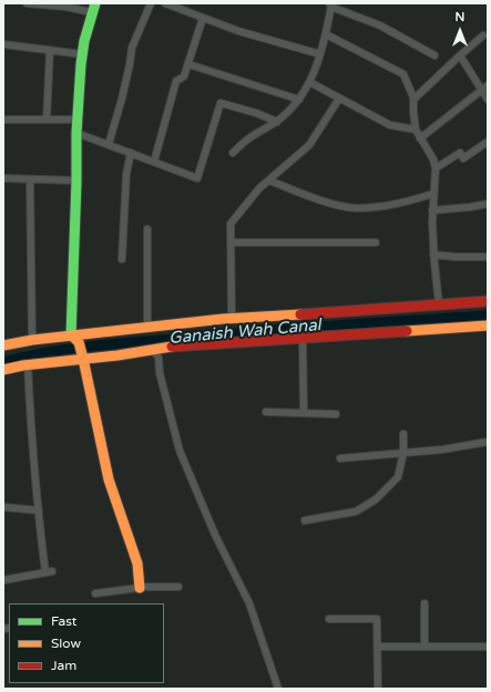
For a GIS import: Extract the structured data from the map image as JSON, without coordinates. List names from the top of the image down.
{
  "water": ["Ganaish Wah Canal"],
  "legend": ["Fast", "Slow", "Jam"],
  "north": "top"
}
